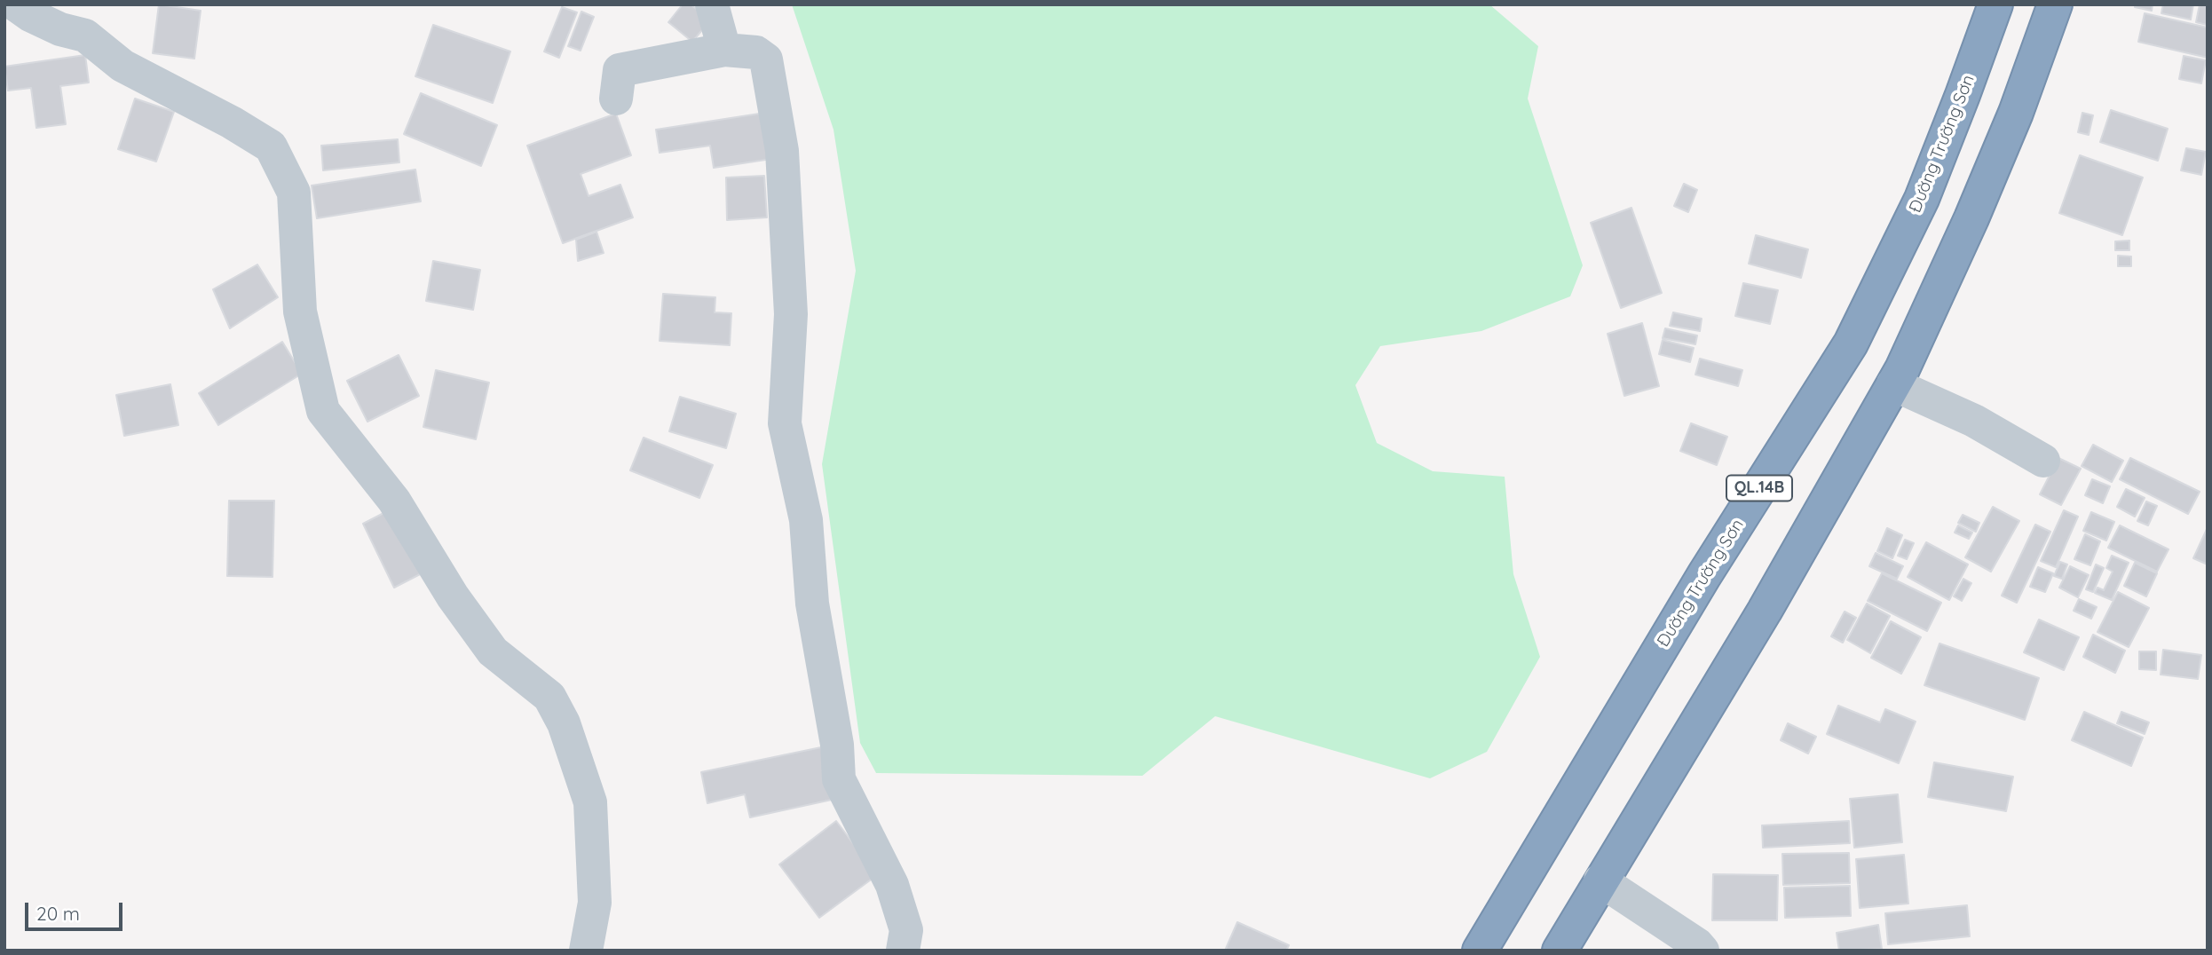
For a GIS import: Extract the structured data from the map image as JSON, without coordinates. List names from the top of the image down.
{
  "streets": {
    "highway": ["Đường Trường Sơn", "QL.14B"]
  },
  "scale_bar": "20 m"
}
